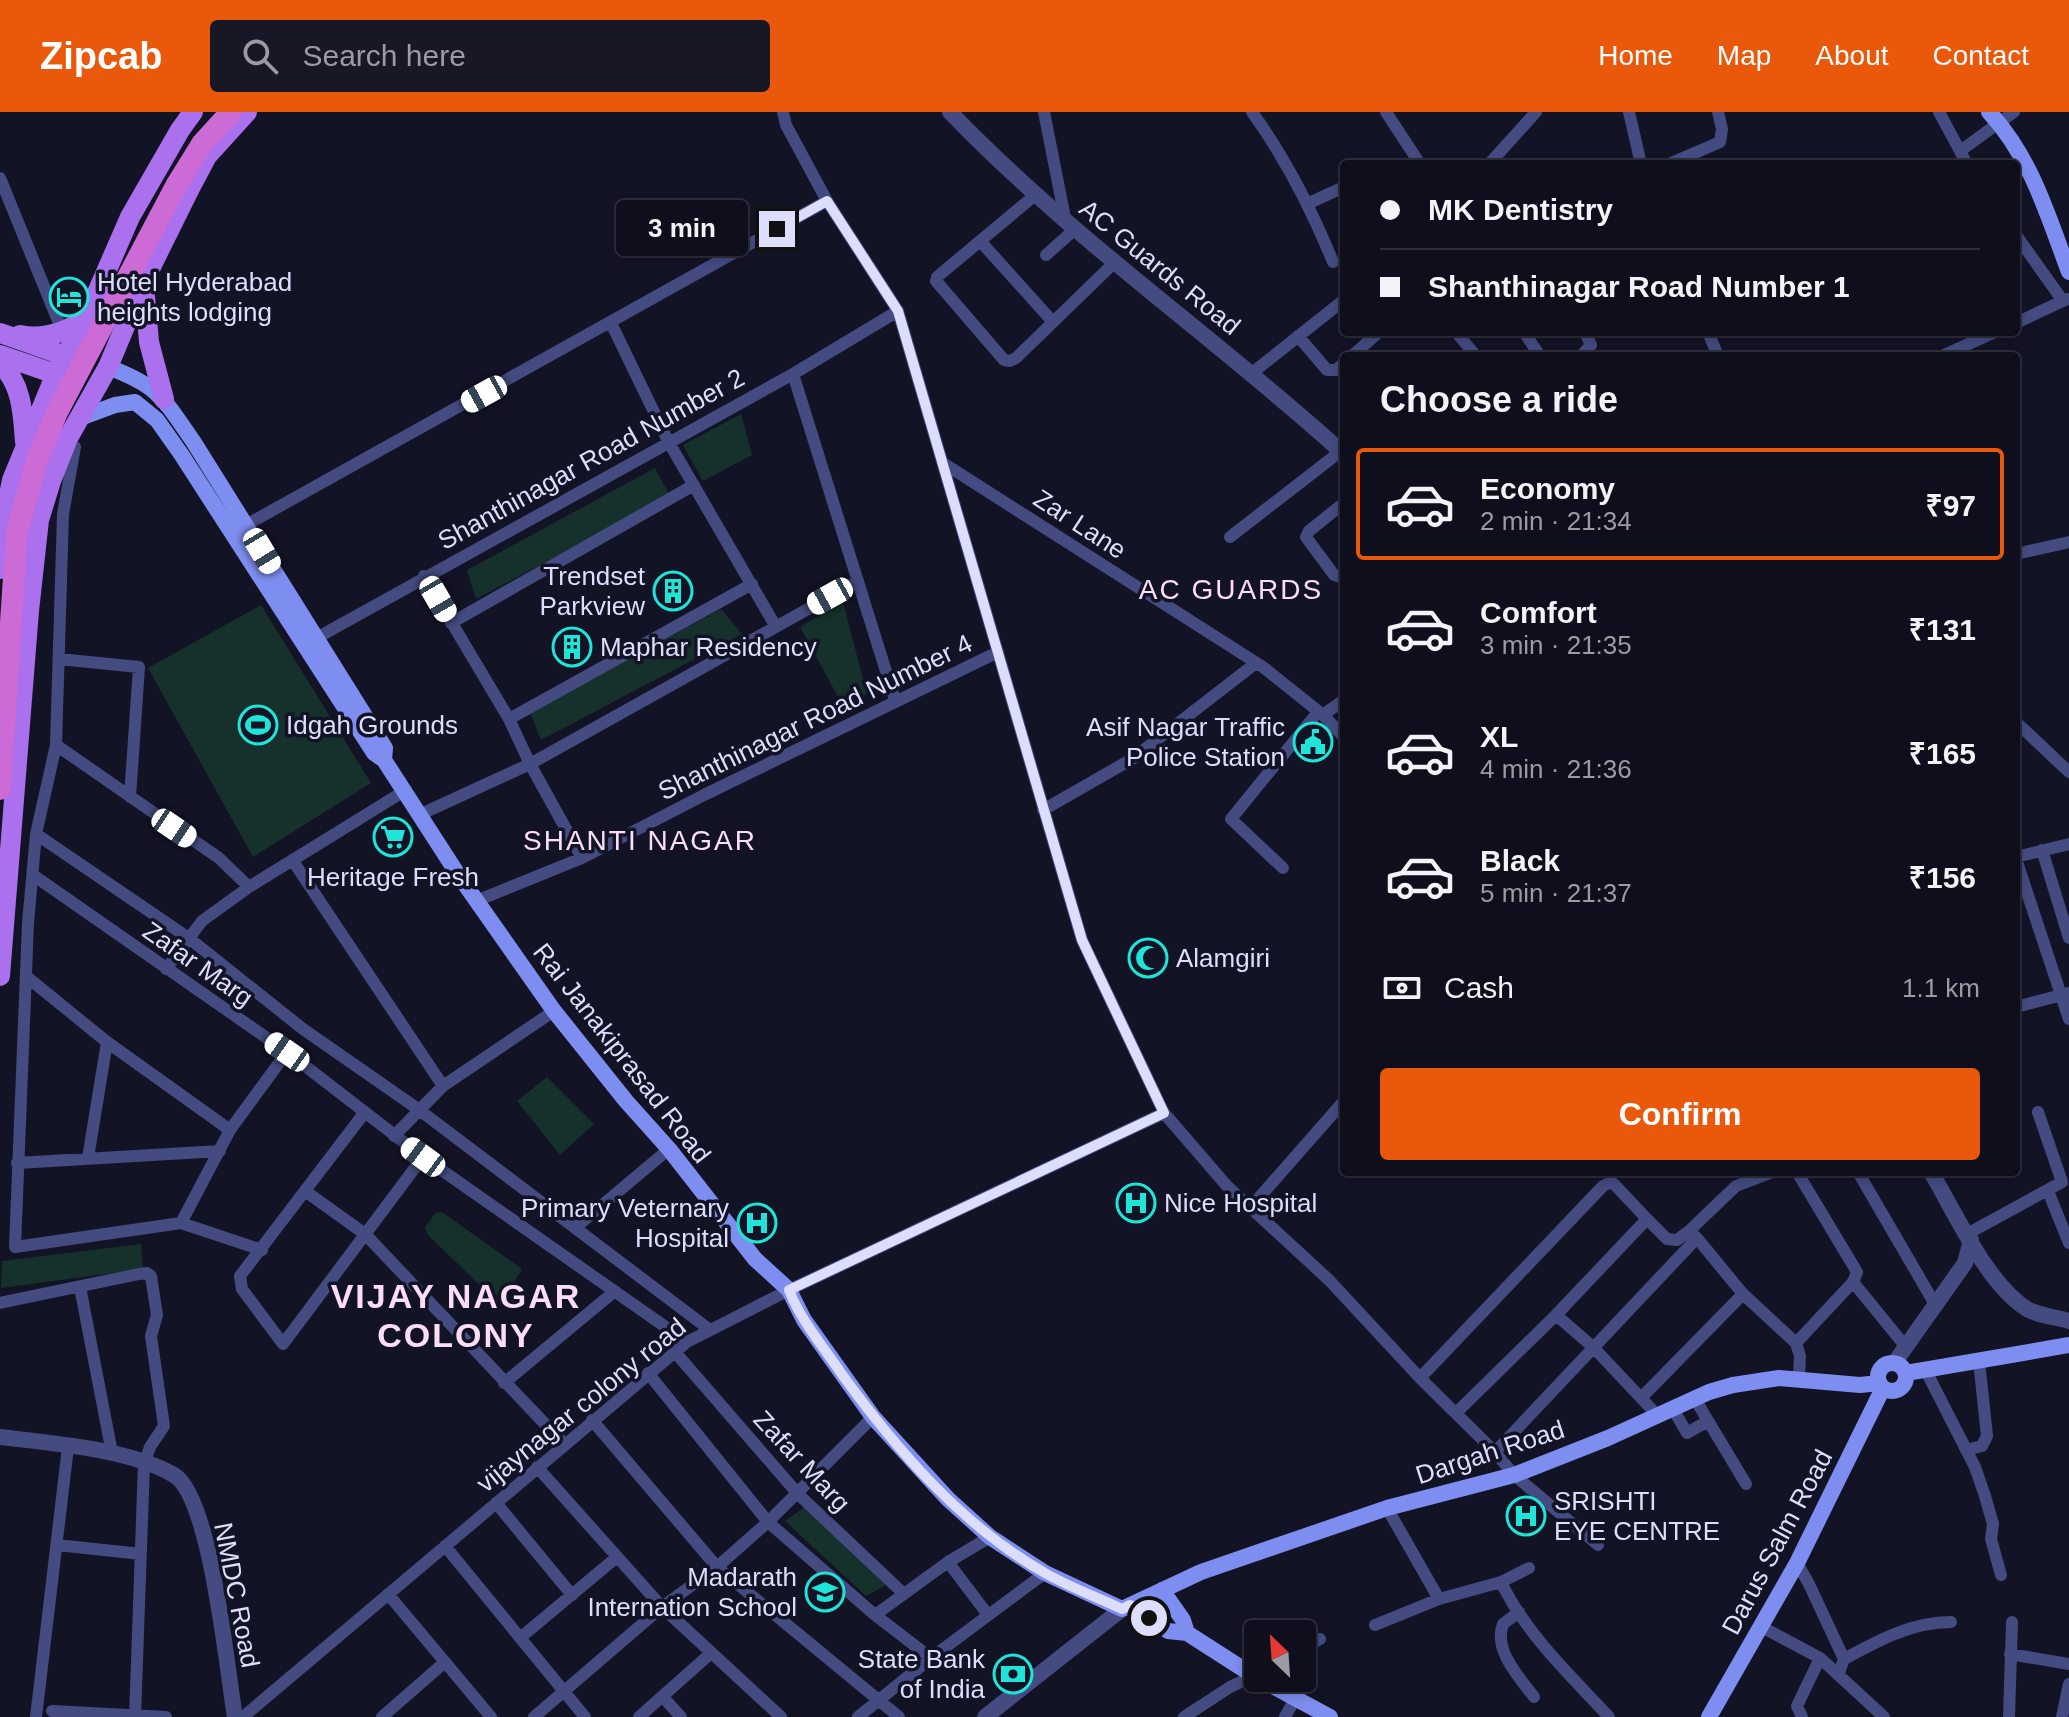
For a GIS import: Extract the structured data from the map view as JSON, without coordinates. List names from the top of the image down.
{
  "streets": {
    "main road": ["Rai Janakiprasad Road", "Dargah Road", "Darus Salm Road"],
    "street": [
      "AC Guards Road",
      "Shanthinagar Road Number 2",
      "Zar Lane",
      "Shanthinagar Road Number 4",
      "Zafar Marg",
      "vijaynagar colony road",
      "NMDC Road"
    ]
  },
  "crossings": [
    ["Shanthinagar Road Number 2", "Rai Janakiprasad Road"],
    ["Shanthinagar Road Number 4", "Rai Janakiprasad Road"],
    ["Zafar Marg", "vijaynagar colony road"],
    ["Rai Janakiprasad Road", "vijaynagar colony road"],
    ["Rai Janakiprasad Road", "Dargah Road"],
    ["Dargah Road", "Darus Salm Road"]
  ],
  "districts": ["AC GUARDS", "SHANTI NAGAR", "VIJAY NAGAR COLONY"],
  "places": {
    "hotel": ["Hotel Hyderabad heights lodging"],
    "building": ["Trendset Parkview", "Maphar Residency"],
    "sports": ["Idgah Grounds"],
    "public building": ["Asif Nagar Traffic Police Station"],
    "supermarket": ["Heritage Fresh"],
    "mosque": ["Alamgiri"],
    "hospital": ["Nice Hospital", "Primary Veternary Hospital", "SRISHTI EYE CENTRE"],
    "school or university": ["Madarath Internation School"],
    "bank": ["State Bank of India"]
  },
  "north": "top left",
  "page": {
    "header": "Zipcab",
    "search": "Search here",
    "nav": [
      "Home",
      "Map",
      "About",
      "Contact"
    ],
    "banner": ["MK Dentistry", "Shanthinagar Road Number 1"],
    "bubble": "3 min",
    "heading": "Choose a ride",
    "list": [
      {
        "name": "Economy",
        "note": "2 min · 21:34",
        "value": "₹97"
      },
      {
        "name": "Comfort",
        "note": "3 min · 21:35",
        "value": "₹131"
      },
      {
        "name": "XL",
        "note": "4 min · 21:36",
        "value": "₹165"
      },
      {
        "name": "Black",
        "note": "5 min · 21:37",
        "value": "₹156"
      }
    ],
    "pay": ["Cash", "1.1 km"],
    "buttons": "Confirm"
  }
}
